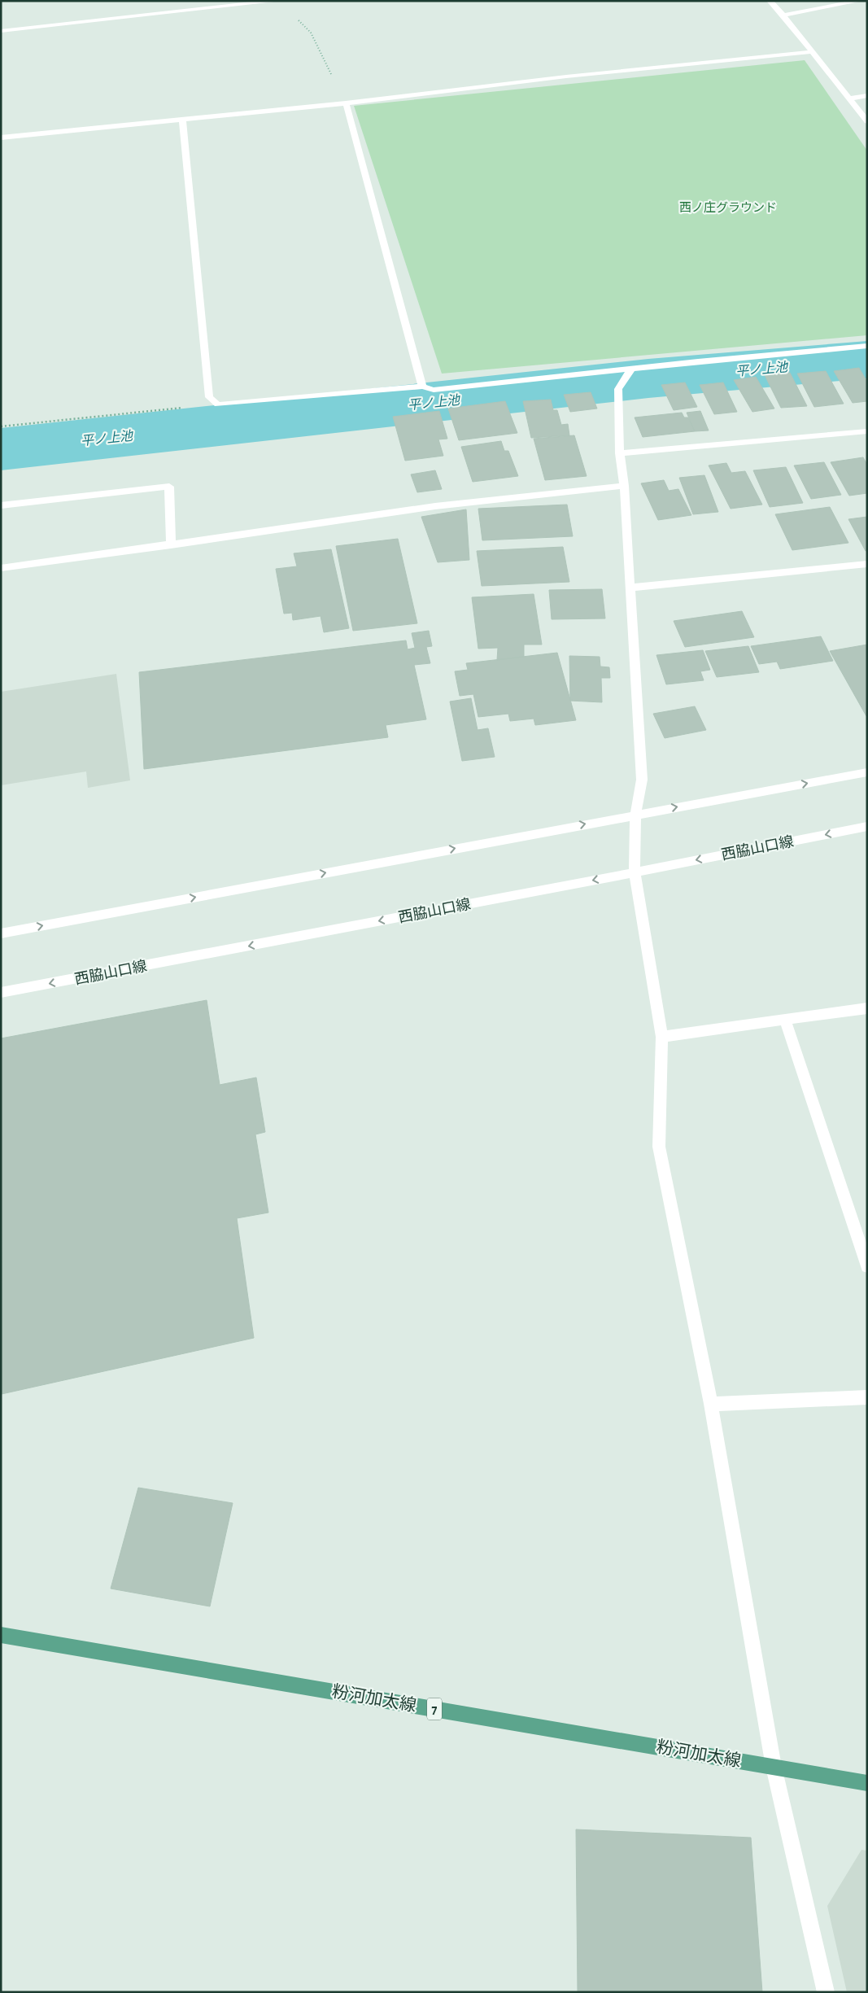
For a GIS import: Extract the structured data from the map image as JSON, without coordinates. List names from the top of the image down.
{
  "streets": {
    "main road": ["粉河加太線", "7"],
    "street": ["西脇山口線"]
  },
  "water": ["平ノ上池"],
  "parks": ["西ノ庄グラウンド"]
}
